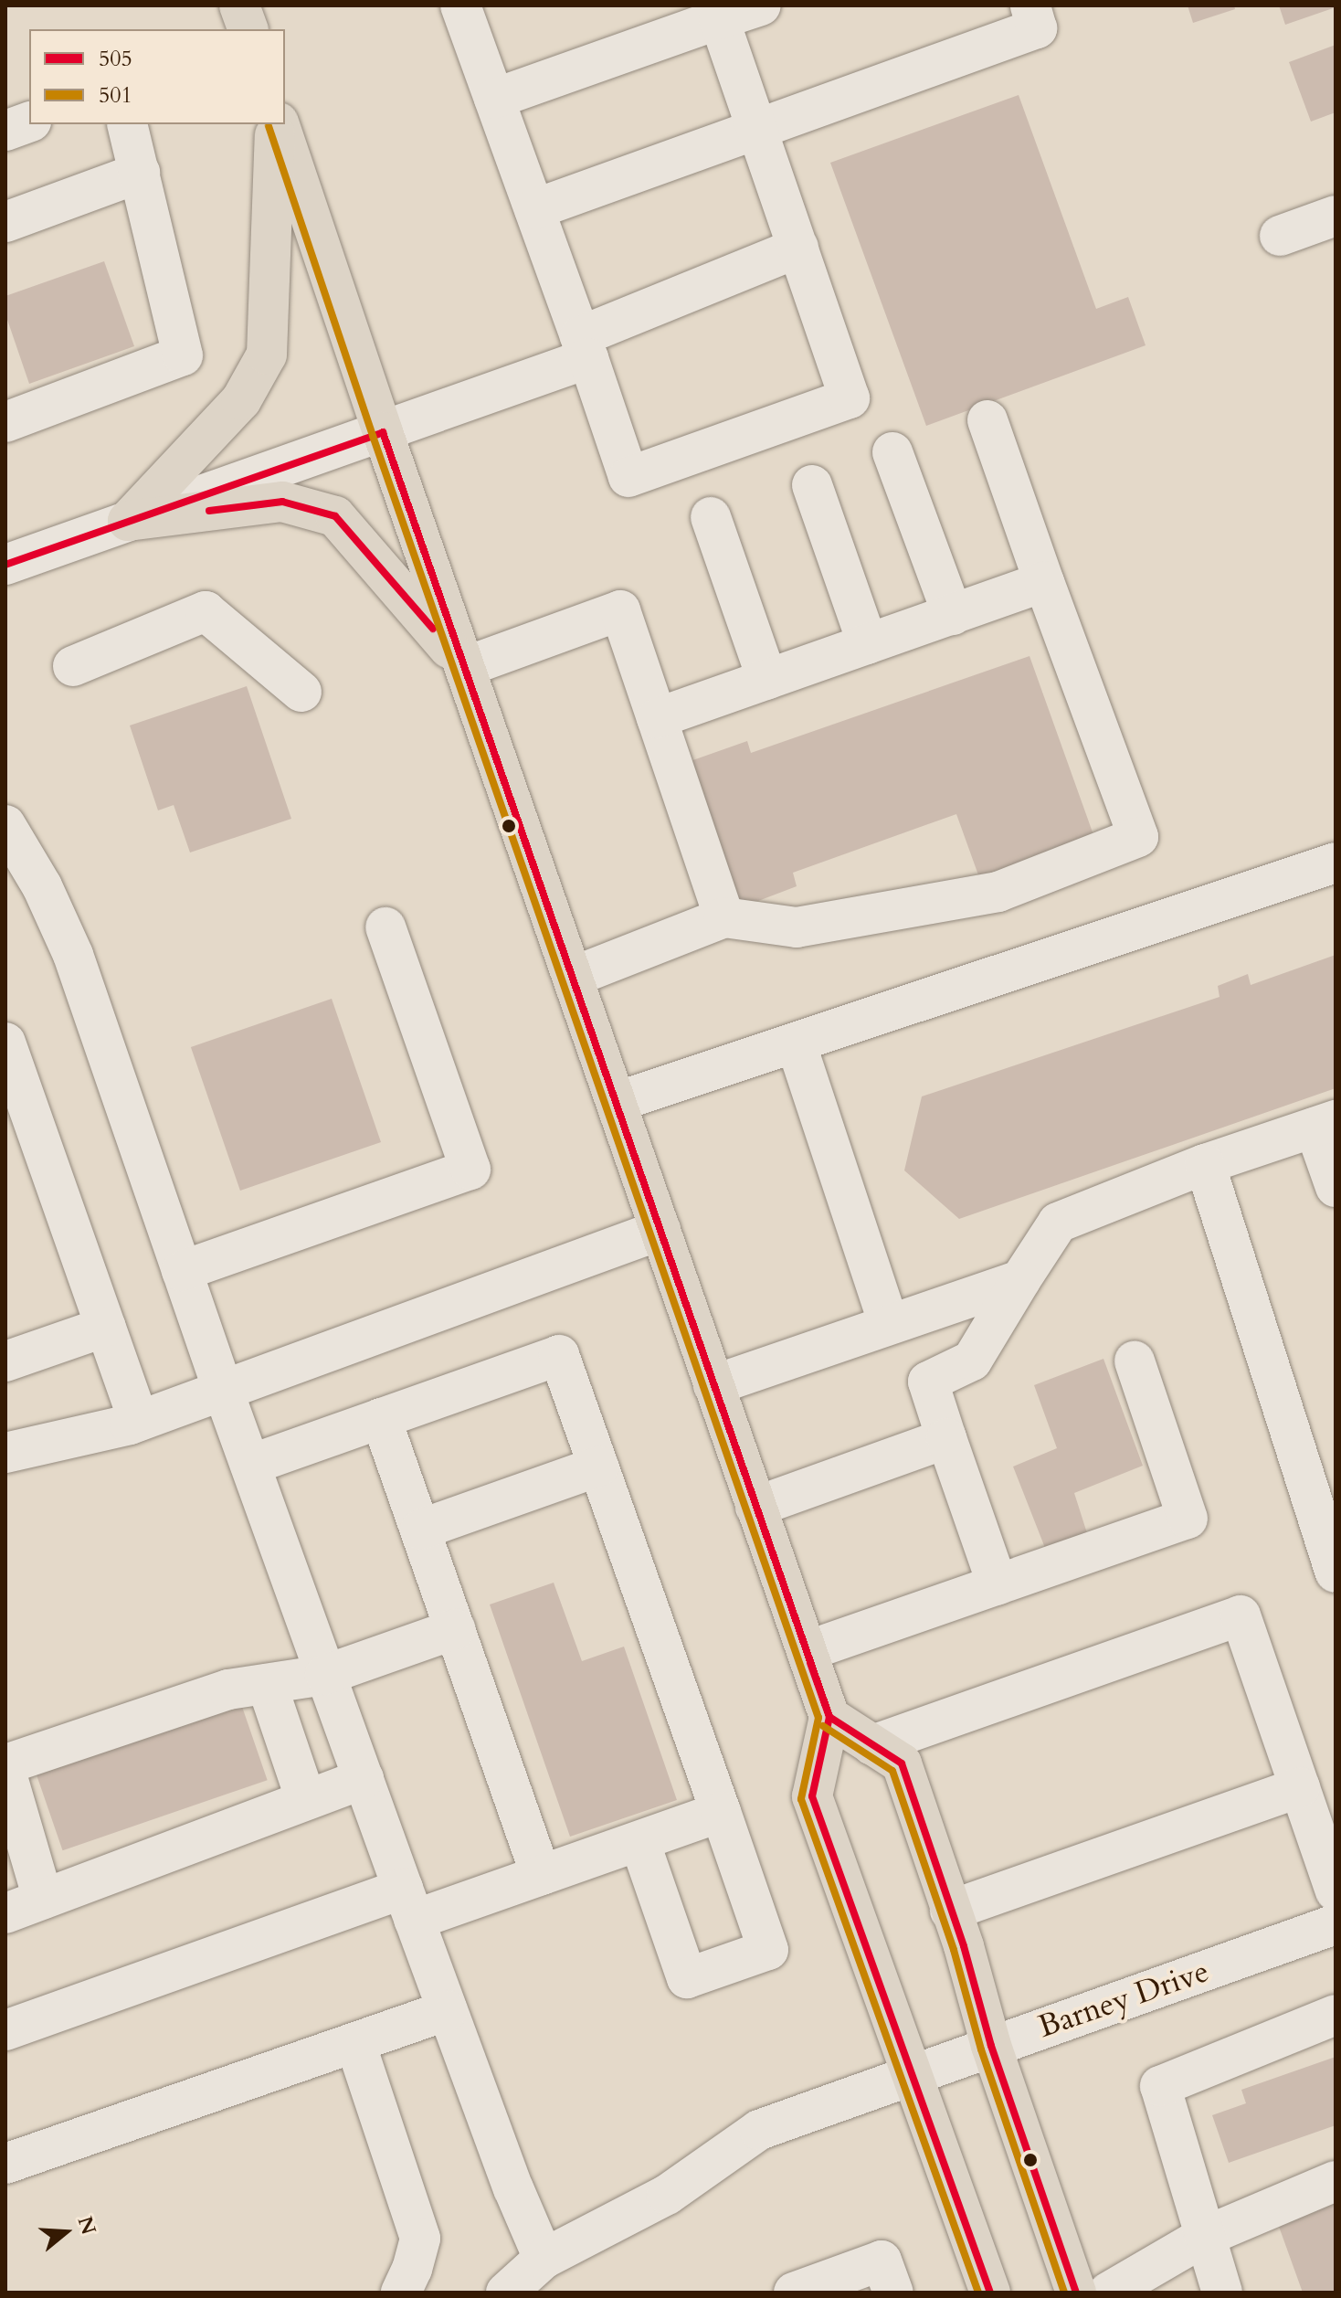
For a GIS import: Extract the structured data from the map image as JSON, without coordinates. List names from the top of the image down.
{
  "streets": {
    "street": ["Barney Drive"]
  },
  "lines": ["transit line 501", "transit line 505"],
  "legend": ["505", "501"],
  "north": "right"
}
